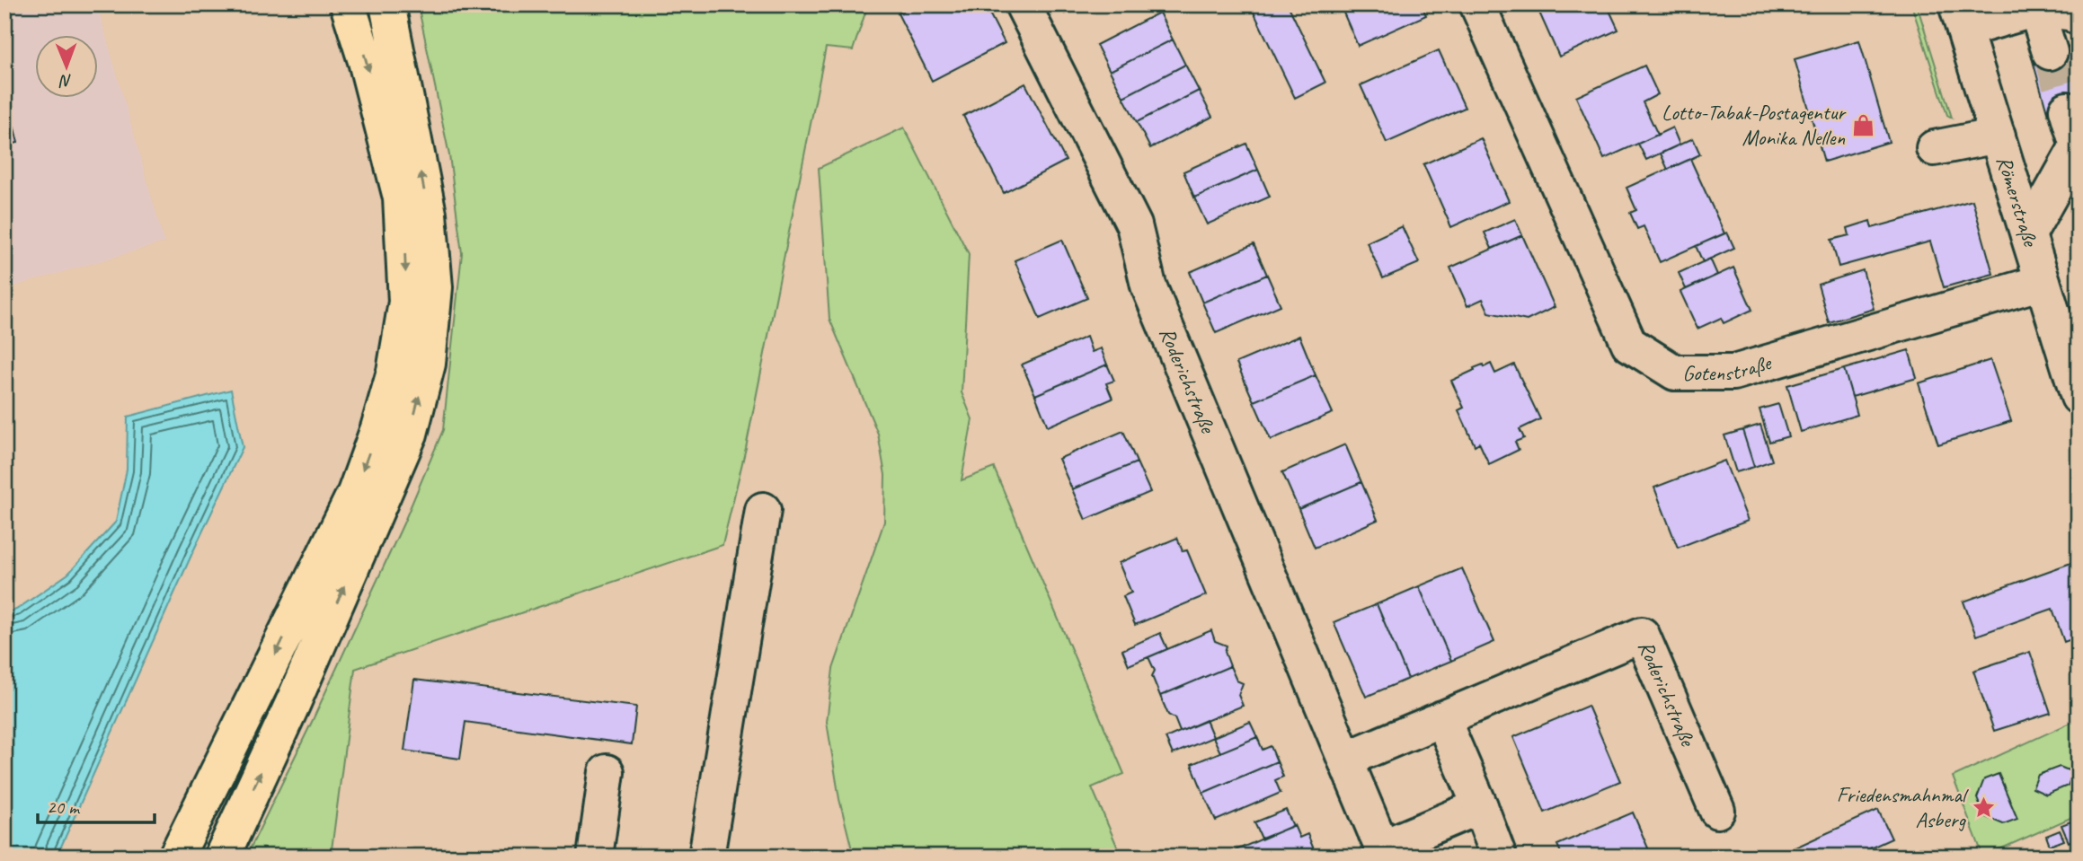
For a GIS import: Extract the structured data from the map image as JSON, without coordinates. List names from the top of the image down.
{
  "streets": {
    "street": ["Römerstraße", "Gotenstraße", "Roderichstraße"]
  },
  "crossings": [
    ["Römerstraße", "Gotenstraße"]
  ],
  "places": {
    "shop": ["Lotto-Tabak-Postagentur Monika Nellen"],
    "place": ["Friedensmahnmal Asberg"]
  },
  "scale_bar": "20 m",
  "north": "bottom"
}
